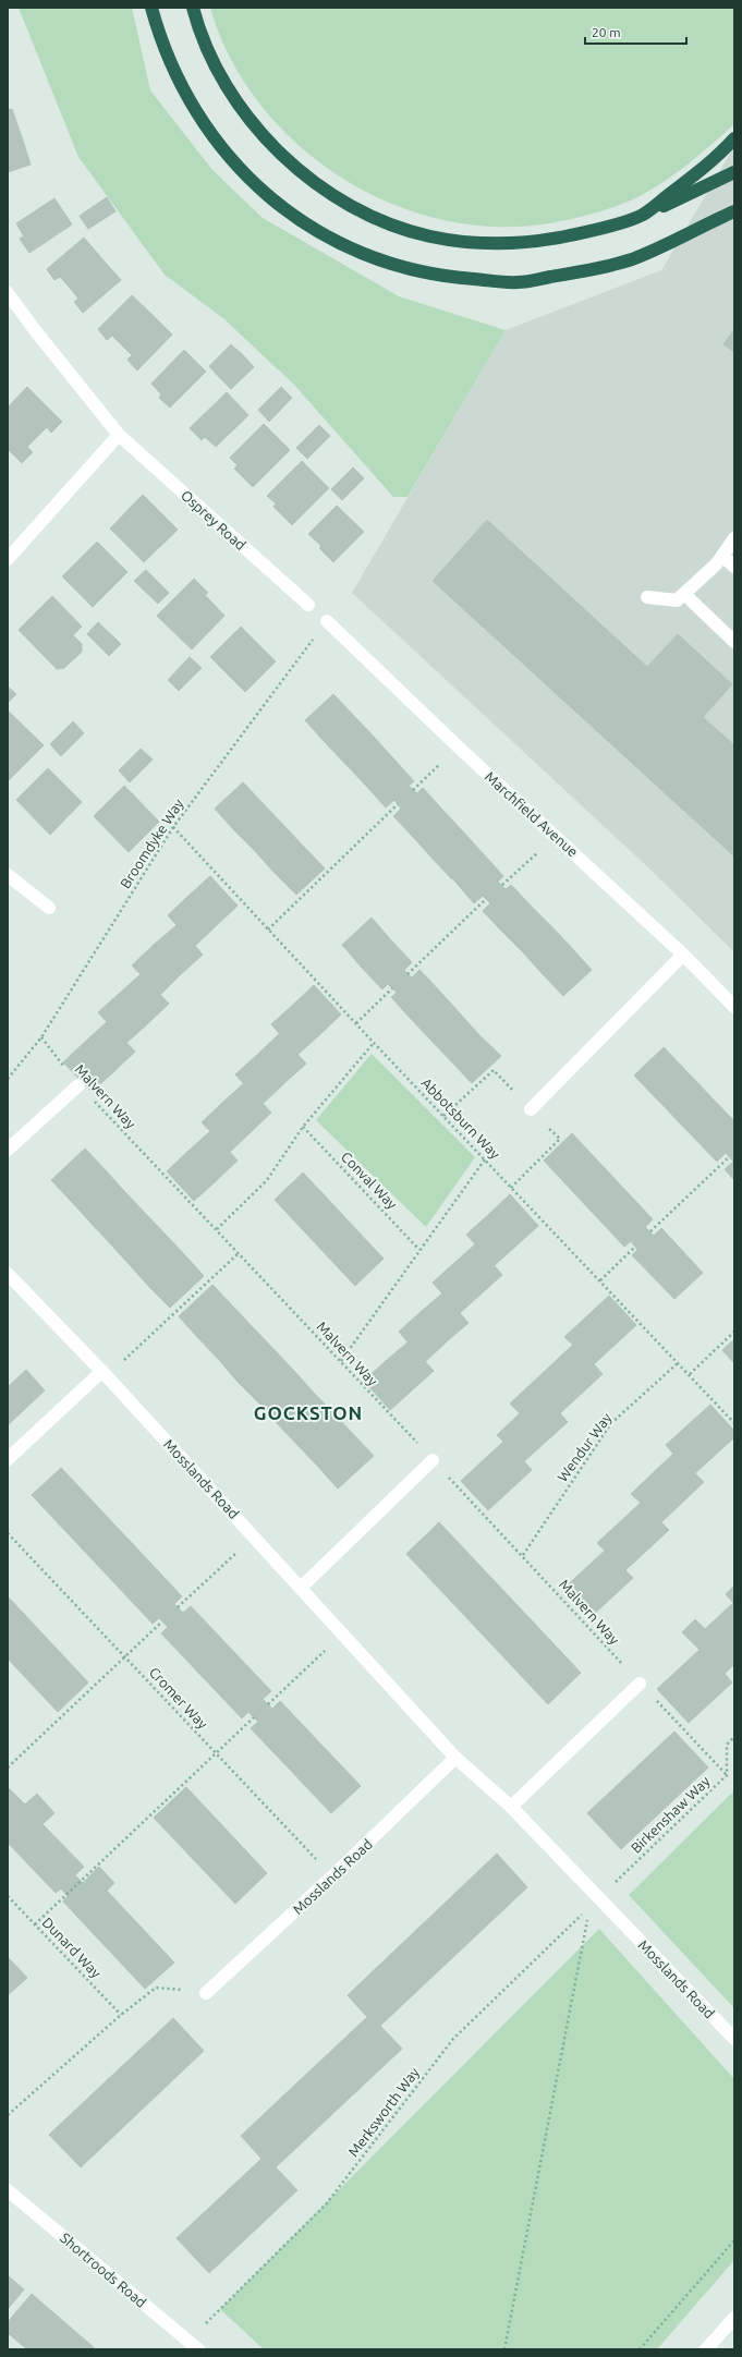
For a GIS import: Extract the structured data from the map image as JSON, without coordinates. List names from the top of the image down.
{
  "streets": {
    "street": [
      "Osprey Road",
      "Marchfield Avenue",
      "Mosslands Road",
      "Shortroods Road"
    ],
    "path": [
      "Broomdyke Way",
      "Malvern Way",
      "Abbotsburn Way",
      "Conval Way",
      "Wendur Way",
      "Cromer Way",
      "Birkenshaw Way",
      "Dunard Way",
      "Merksworth Way"
    ]
  },
  "crossings": [
    ["Broomdyke Way", "Malvern Way"],
    ["Broomdyke Way", "Abbotsburn Way"],
    ["Malvern Way", "Wendur Way"],
    ["Malvern Way", "Birkenshaw Way"],
    ["Abbotsburn Way", "Wendur Way"],
    ["Mosslands Road", "Cromer Way"],
    ["Mosslands Road", "Birkenshaw Way"],
    ["Mosslands Road", "Merksworth Way"],
    ["Birkenshaw Way", "Merksworth Way"],
    ["Merksworth Way", "Shortroods Road"]
  ],
  "districts": ["GOCKSTON"],
  "scale_bar": "20 m"
}
